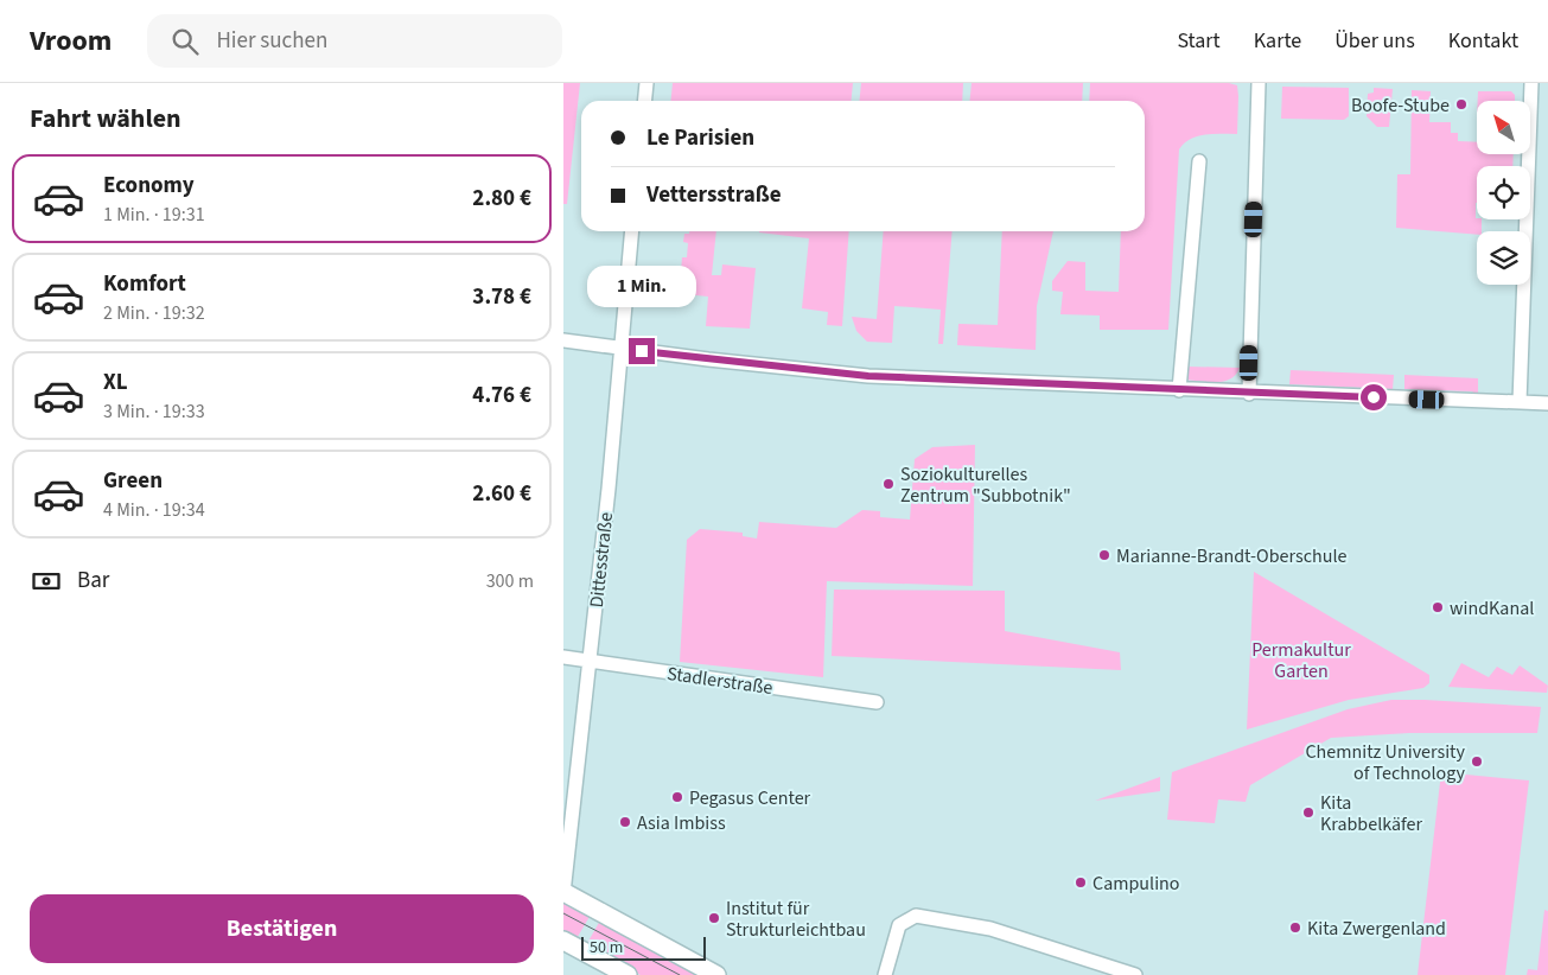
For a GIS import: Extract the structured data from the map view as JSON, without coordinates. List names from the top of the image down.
{
  "streets": {
    "street": ["Dittesstraße", "Stadlerstraße"]
  },
  "crossings": [
    ["Dittesstraße", "Stadlerstraße"]
  ],
  "parks": ["Permakultur Garten"],
  "places": [
    "Boofe-Stube",
    "Soziokulturelles Zentrum \"Subbotnik\"",
    "Marianne-Brandt-Oberschule",
    "windKanal",
    "Chemnitz University of Technology",
    "Pegasus Center",
    "Kita Krabbelkäfer",
    "Asia Imbiss",
    "Campulino",
    "Institut für Strukturleichtbau",
    "Kita Zwergenland"
  ],
  "scale_bar": "50 m",
  "north": "top left",
  "page": {
    "header": "Vroom",
    "search": "Hier suchen",
    "nav": [
      "Start",
      "Karte",
      "Über uns",
      "Kontakt"
    ],
    "heading": "Fahrt wählen",
    "banner": ["Le Parisien", "Vettersstraße"],
    "list": [
      {
        "name": "Economy",
        "note": "1 Min. · 19:31",
        "value": "2.80 €"
      },
      {
        "name": "Komfort",
        "note": "2 Min. · 19:32",
        "value": "3.78 €"
      },
      {
        "name": "XL",
        "note": "3 Min. · 19:33",
        "value": "4.76 €"
      },
      {
        "name": "Green",
        "note": "4 Min. · 19:34",
        "value": "2.60 €"
      }
    ],
    "bubble": "1 Min.",
    "pay": ["Bar", "300 m"],
    "buttons": "Bestätigen",
    "scale": "50 m"
  }
}
